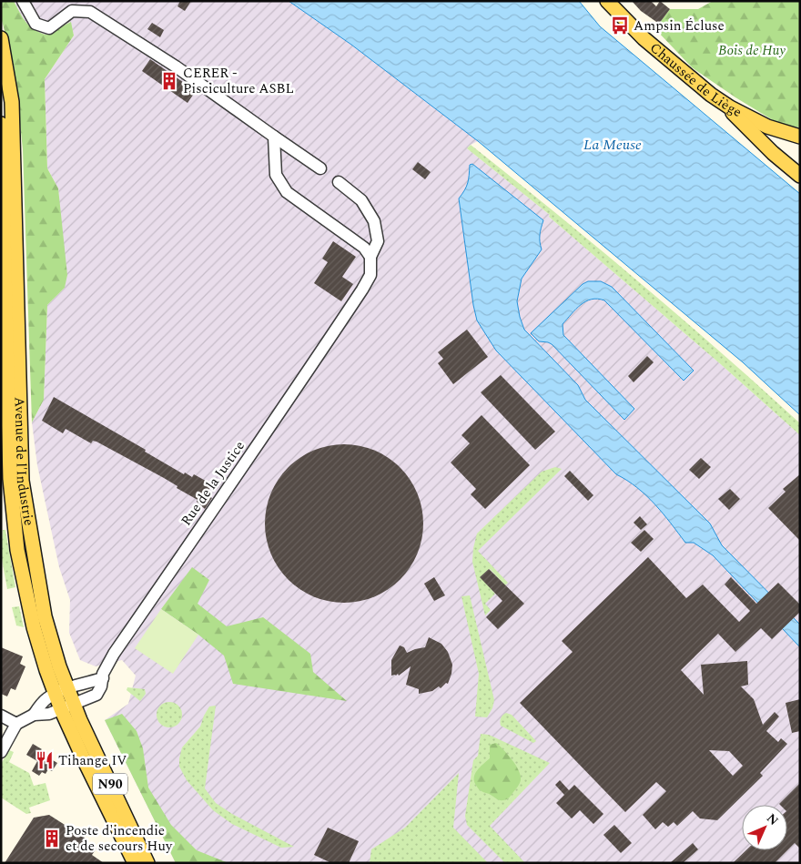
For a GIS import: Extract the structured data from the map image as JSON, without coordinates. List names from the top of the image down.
{
  "streets": {
    "main road": ["Chaussée de Liège", "Avenue de l'Industrie", "N90"],
    "street": ["Rue de la Justice"]
  },
  "crossings": [
    ["Avenue de l'Industrie", "Rue de la Justice"]
  ],
  "water": ["La Meuse"],
  "parks": ["Bois de Huy"],
  "places": {
    "bus stop": ["Ampsin Écluse"],
    "building": ["CERER - Pisciculture ASBL", "Poste d'incendie et de secours Huy"],
    "restaurant": ["Tihange IV"]
  },
  "north": "top right"
}
